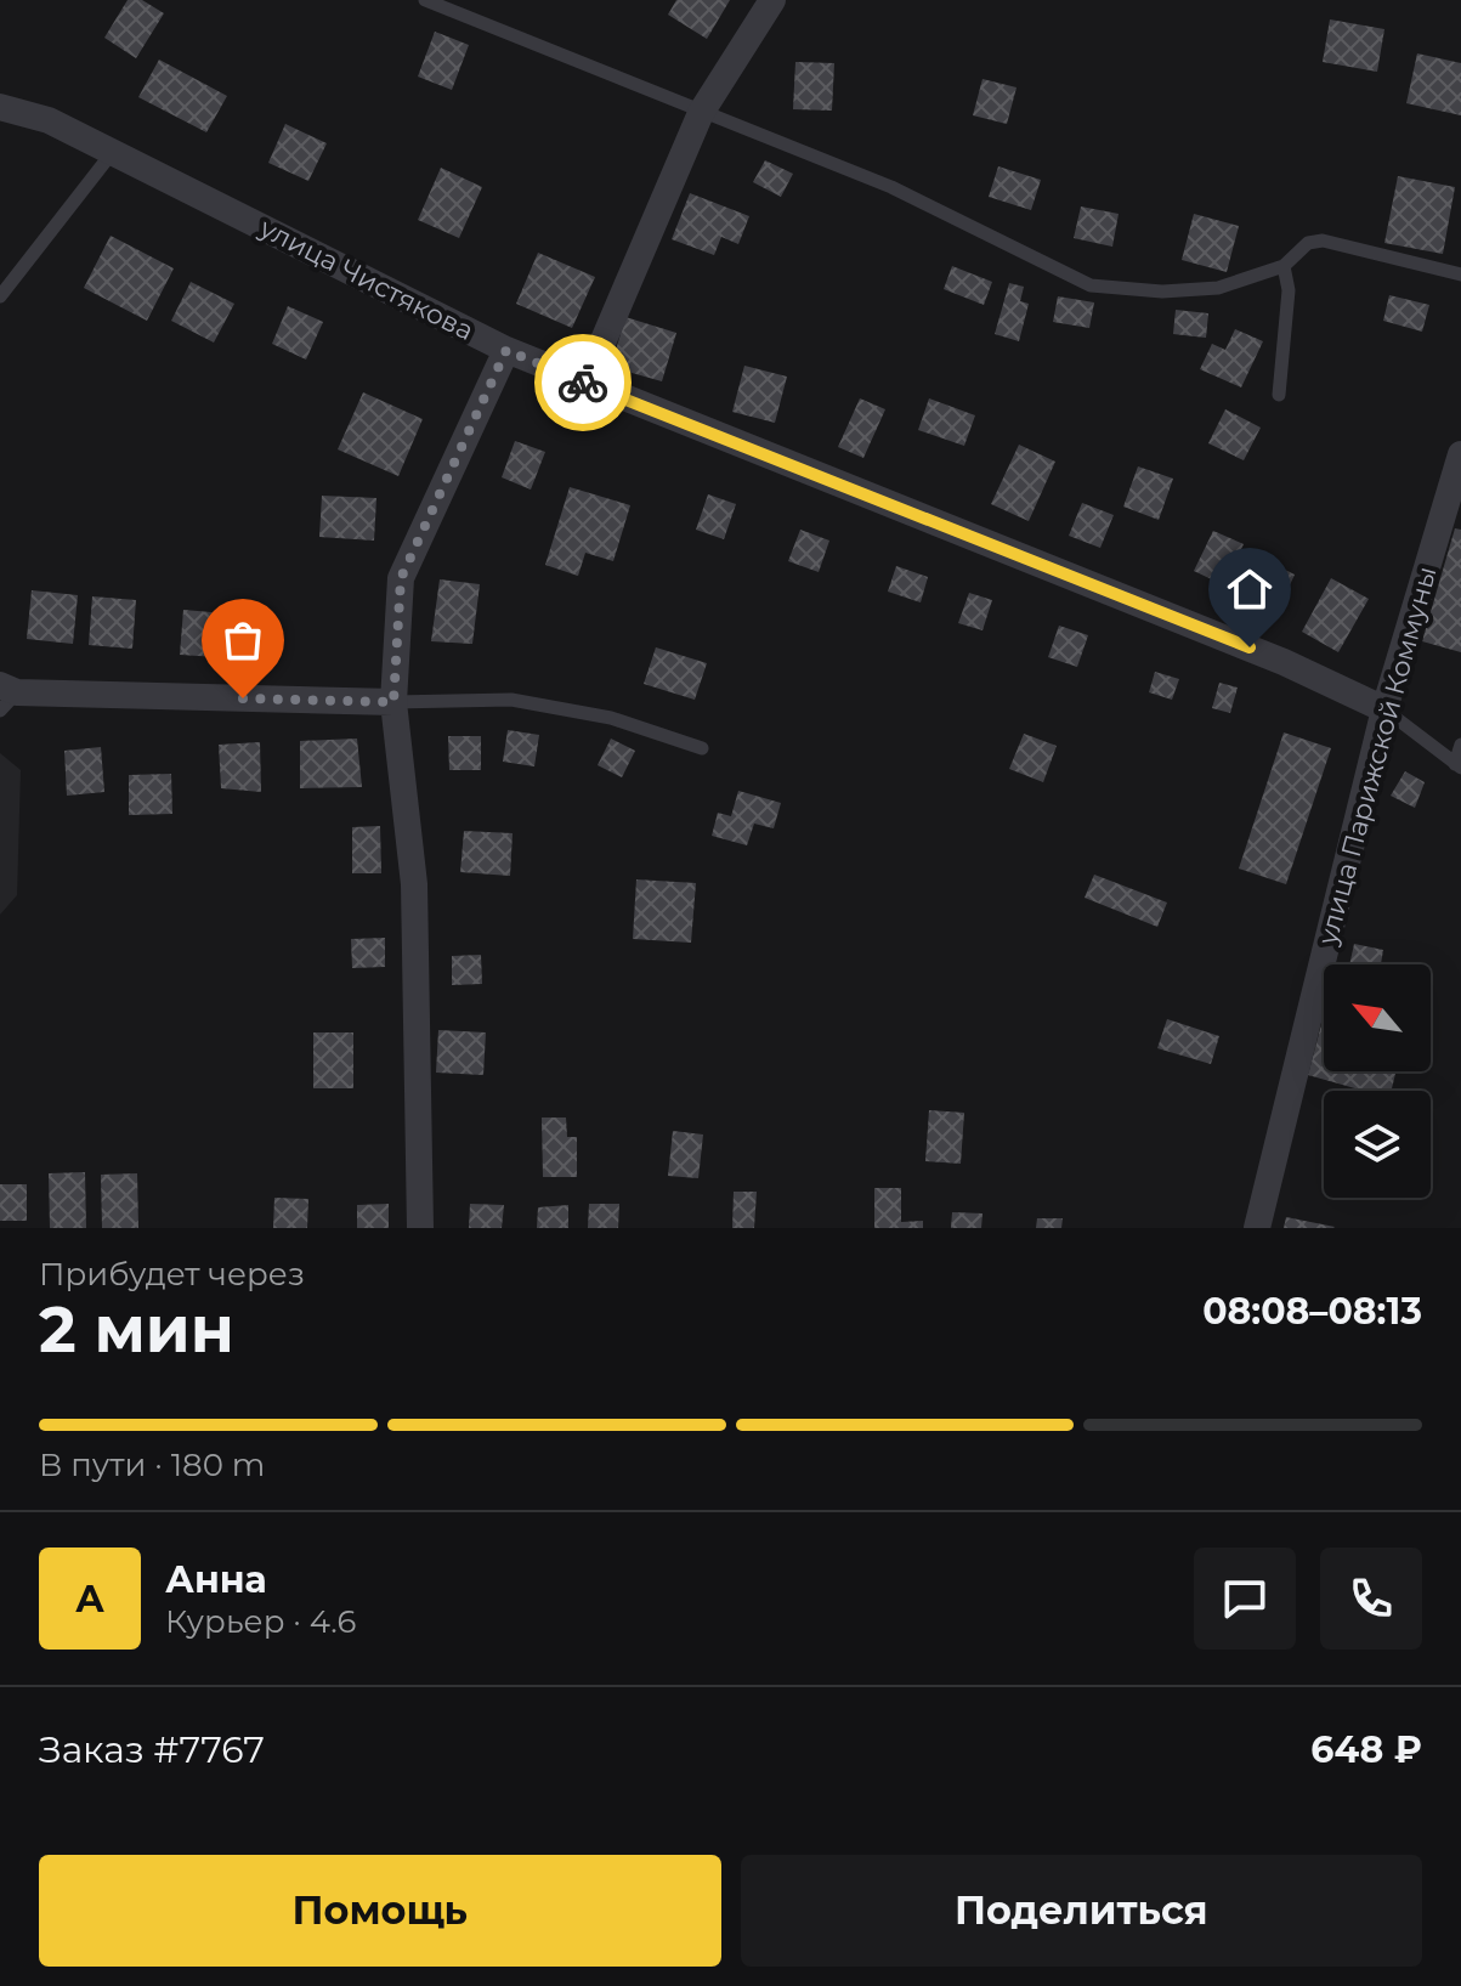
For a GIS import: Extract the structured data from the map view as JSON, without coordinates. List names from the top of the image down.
{
  "streets": {
    "street": ["улица Чистякова", "улица Парижской Коммуны"]
  },
  "crossings": [
    ["улица Чистякова", "улица Парижской Коммуны"]
  ],
  "north": "top left",
  "page": {
    "heading": ["2 мин", "Прибудет через", "08:08–08:13"],
    "panel": [
      "Анна",
      "Курьер · 4.6",
      "Заказ #7767",
      "648 ₽"
    ],
    "bar": "В пути · 180 m",
    "round": "А",
    "buttons": ["Помощь", "Поделиться"]
  }
}
